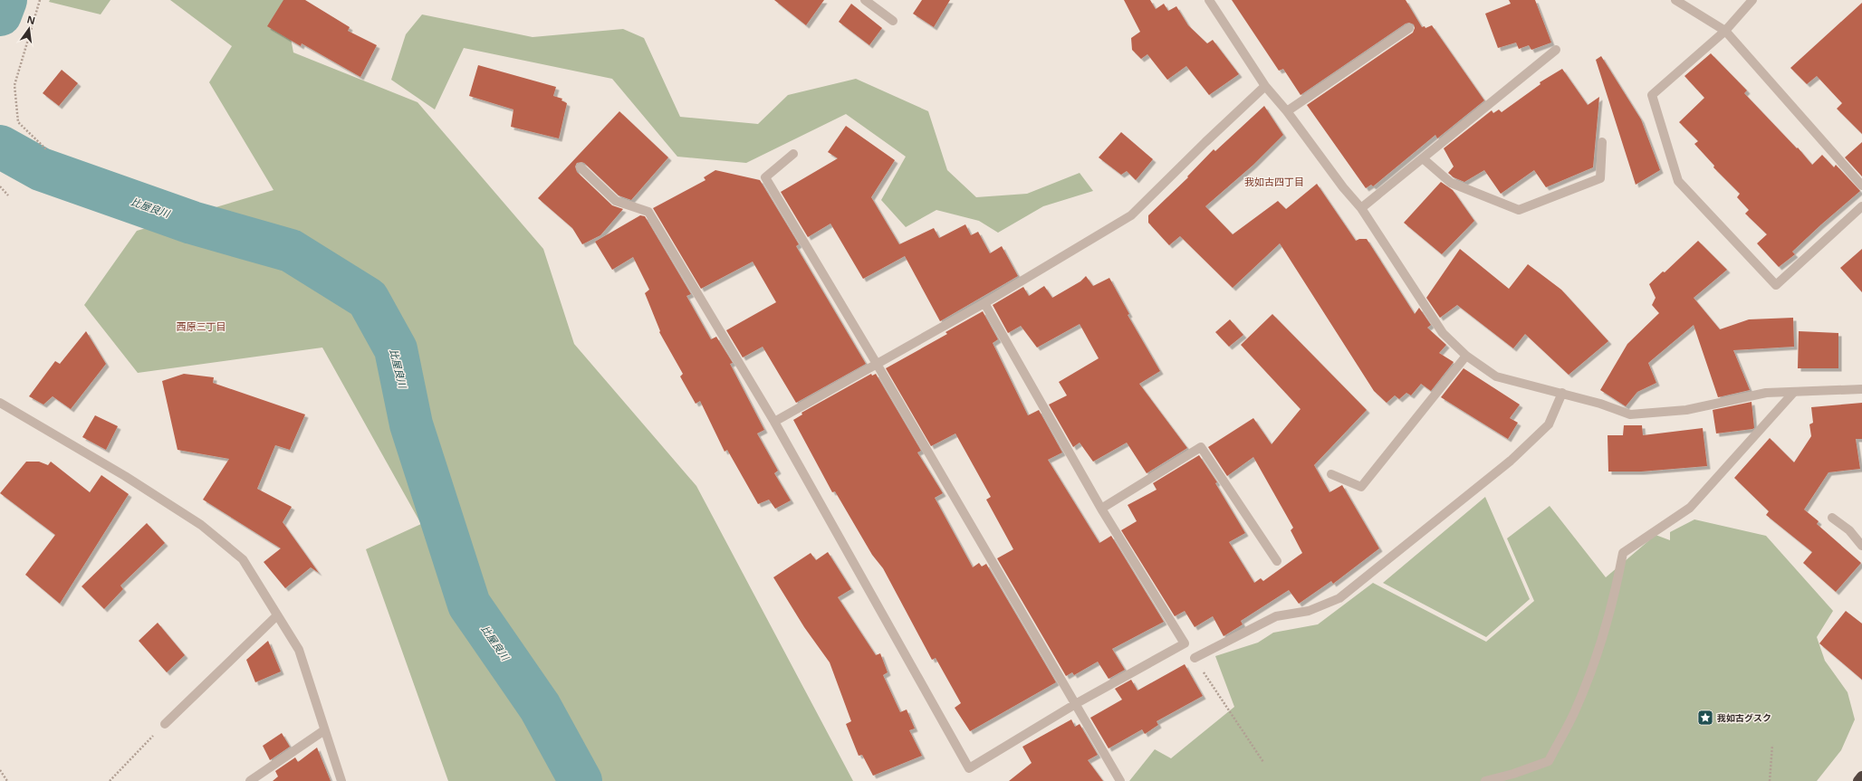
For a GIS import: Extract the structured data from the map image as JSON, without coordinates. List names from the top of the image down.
{
  "districts": ["我如古四丁目", "西原三丁目"],
  "water": ["比屋良川"],
  "places": {
    "place": ["我如古グスク"]
  },
  "north": "top"
}
